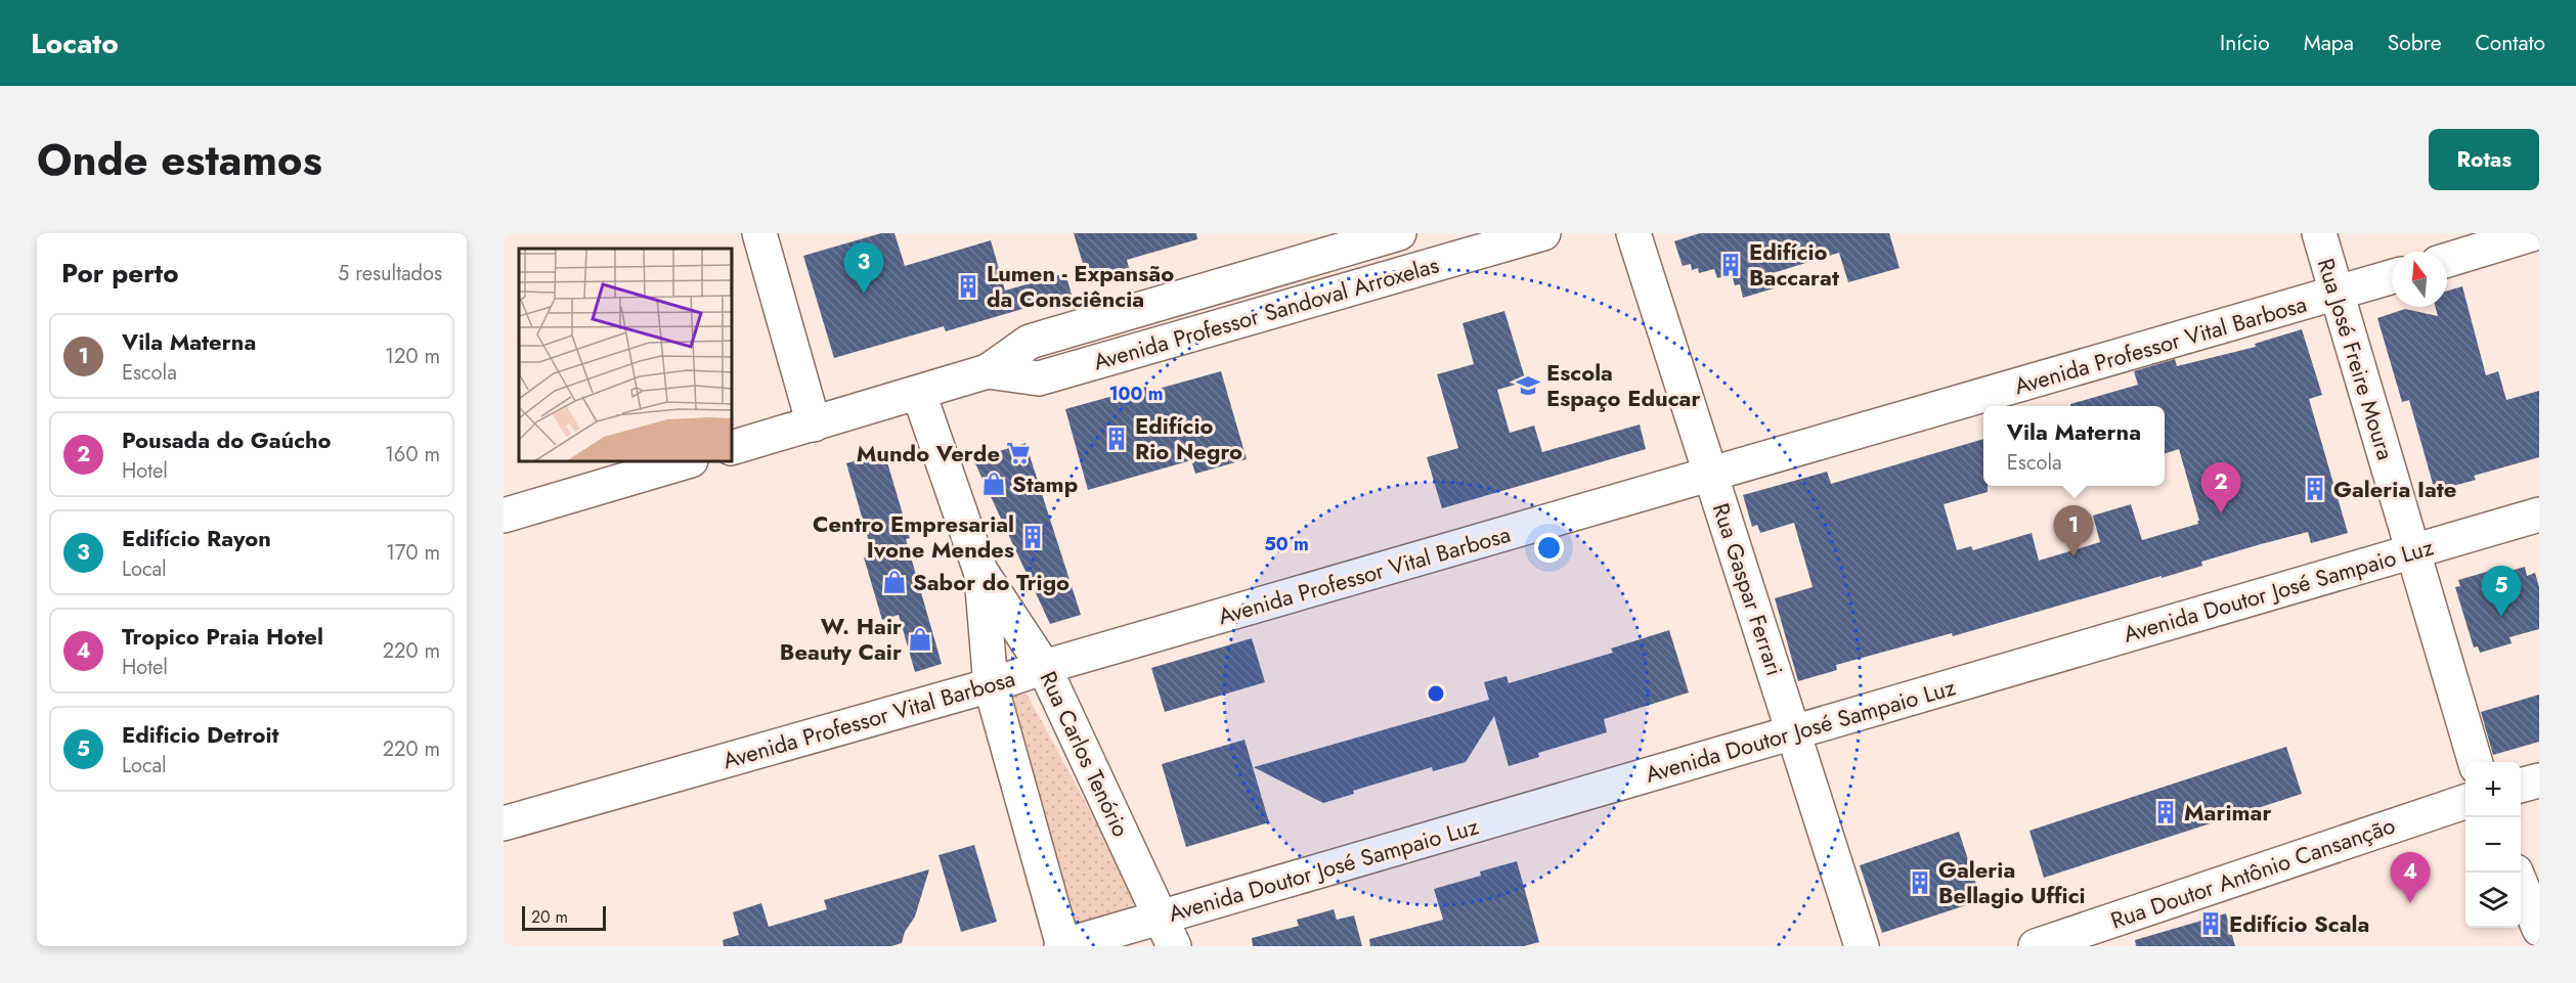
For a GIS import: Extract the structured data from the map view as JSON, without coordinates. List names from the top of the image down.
{
  "streets": {
    "street": [
      "Avenida Professor Sandoval Arroxelas",
      "Avenida Professor Vital Barbosa",
      "Rua José Freire Moura",
      "Rua Gaspar Ferrari",
      "Avenida Doutor José Sampaio Luz",
      "Rua Carlos Tenório",
      "Rua Doutor Antônio Cansanção"
    ]
  },
  "crossings": [
    ["Avenida Professor Sandoval Arroxelas", "Rua Carlos Tenório"],
    ["Avenida Professor Vital Barbosa", "Rua José Freire Moura"],
    ["Avenida Professor Vital Barbosa", "Rua Gaspar Ferrari"],
    ["Avenida Professor Vital Barbosa", "Rua Carlos Tenório"],
    ["Rua José Freire Moura", "Avenida Doutor José Sampaio Luz"],
    ["Rua Gaspar Ferrari", "Avenida Doutor José Sampaio Luz"],
    ["Avenida Doutor José Sampaio Luz", "Rua Carlos Tenório"]
  ],
  "places": {
    "building": [
      "Edifício Baccarat",
      "Lumen - Expansão da Consciência",
      "Edifício Rio Negro",
      "Galeria Iate",
      "Centro Empresarial Ivone Mendes",
      "Marimar",
      "Galeria Bellagio Uffici",
      "Edifício Scala"
    ],
    "school or university": ["Escola Espaço Educar"],
    "supermarket": ["Mundo Verde"],
    "shop": ["Stamp", "Sabor do Trigo", "W. Hair Beauty Cair"]
  },
  "scale_bar": "20 m",
  "north": "top",
  "page": {
    "header": "Locato",
    "nav": [
      "Início",
      "Mapa",
      "Sobre",
      "Contato"
    ],
    "title": "Onde estamos",
    "buttons": "Rotas",
    "heading": ["Por perto", "5 resultados"],
    "pins": [
      "3",
      "2",
      "1",
      "5",
      "4"
    ],
    "list": [
      {
        "mark": "1",
        "name": "Vila Materna",
        "note": "Escola",
        "value": "120 m"
      },
      {
        "mark": "2",
        "name": "Pousada do Gaúcho",
        "note": "Hotel",
        "value": "160 m"
      },
      {
        "mark": "3",
        "name": "Edifício Rayon",
        "note": "Local",
        "value": "170 m"
      },
      {
        "mark": "4",
        "name": "Tropico Praia Hotel",
        "note": "Hotel",
        "value": "220 m"
      },
      {
        "mark": "5",
        "name": "Edificio Detroit",
        "note": "Local",
        "value": "220 m"
      }
    ],
    "popup": ["Vila Materna", "Escola"],
    "map_buttons": ["+", "−"],
    "scale": "20 m"
  },
  "rings": ["100 m", "50 m"]
}
